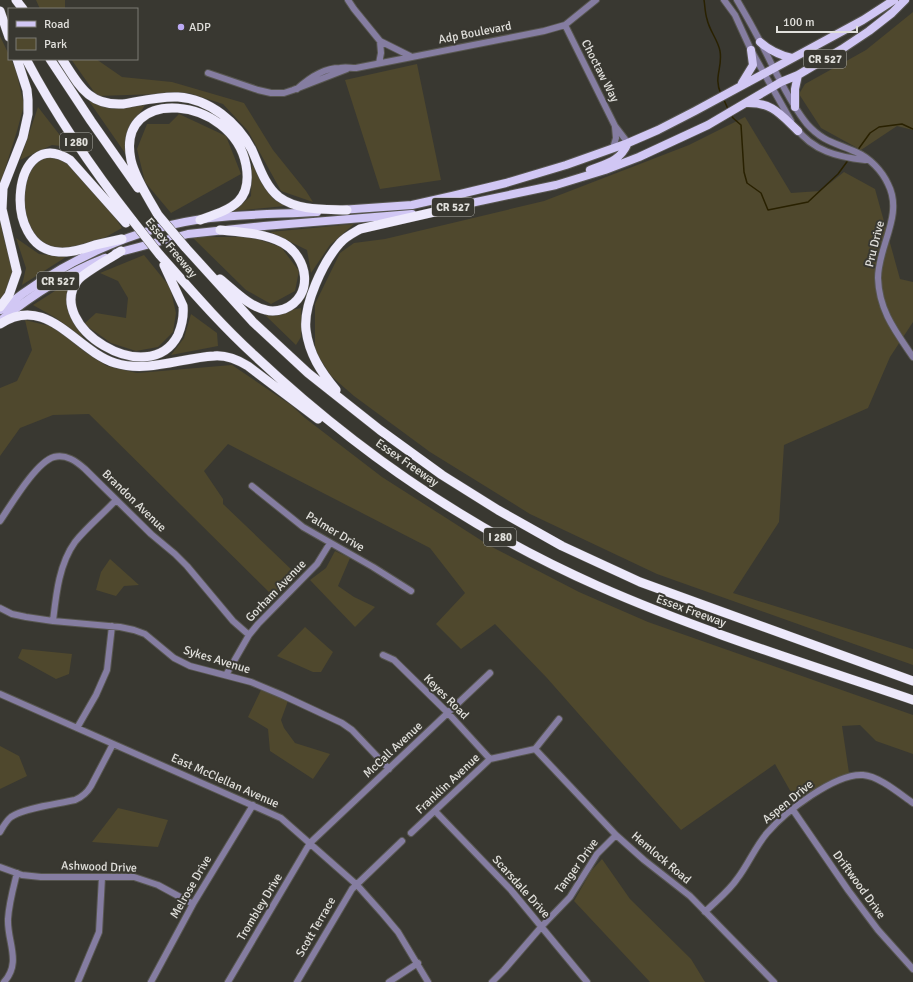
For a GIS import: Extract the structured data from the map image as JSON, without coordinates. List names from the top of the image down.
{
  "streets": {
    "highway": ["I 280", "Essex Freeway"],
    "main road": ["CR 527"],
    "street": [
      "Adp Boulevard",
      "Choctaw Way",
      "Pru Drive",
      "Brandon Avenue",
      "Palmer Drive",
      "Gorham Avenue",
      "Sykes Avenue",
      "Keyes Road",
      "McCall Avenue",
      "East McClellan Avenue",
      "Franklin Avenue",
      "Aspen Drive",
      "Hemlock Road",
      "Tanger Drive",
      "Ashwood Drive",
      "Driftwood Drive",
      "Melrose Drive",
      "Scarsdale Drive",
      "Trombley Drive",
      "Scott Terrace"
    ]
  },
  "crossings": [
    ["Adp Boulevard", "Choctaw Way"],
    ["CR 527", "Choctaw Way"],
    ["CR 527", "Pru Drive"],
    ["Brandon Avenue", "Gorham Avenue"],
    ["Palmer Drive", "Gorham Avenue"],
    ["Gorham Avenue", "Sykes Avenue"],
    ["Sykes Avenue", "McCall Avenue"],
    ["Keyes Road", "McCall Avenue"],
    ["Keyes Road", "Franklin Avenue"],
    ["McCall Avenue", "East McClellan Avenue"],
    ["McCall Avenue", "Trombley Drive"],
    ["East McClellan Avenue", "Melrose Drive"],
    ["East McClellan Avenue", "Trombley Drive"],
    ["East McClellan Avenue", "Scott Terrace"],
    ["Franklin Avenue", "Hemlock Road"],
    ["Franklin Avenue", "Scarsdale Drive"],
    ["Aspen Drive", "Hemlock Road"],
    ["Aspen Drive", "Driftwood Drive"],
    ["Hemlock Road", "Tanger Drive"],
    ["Tanger Drive", "Scarsdale Drive"],
    ["Ashwood Drive", "Melrose Drive"]
  ],
  "places": ["ADP"],
  "legend": ["Road", "Park"],
  "scale_bar": "100 m"
}
